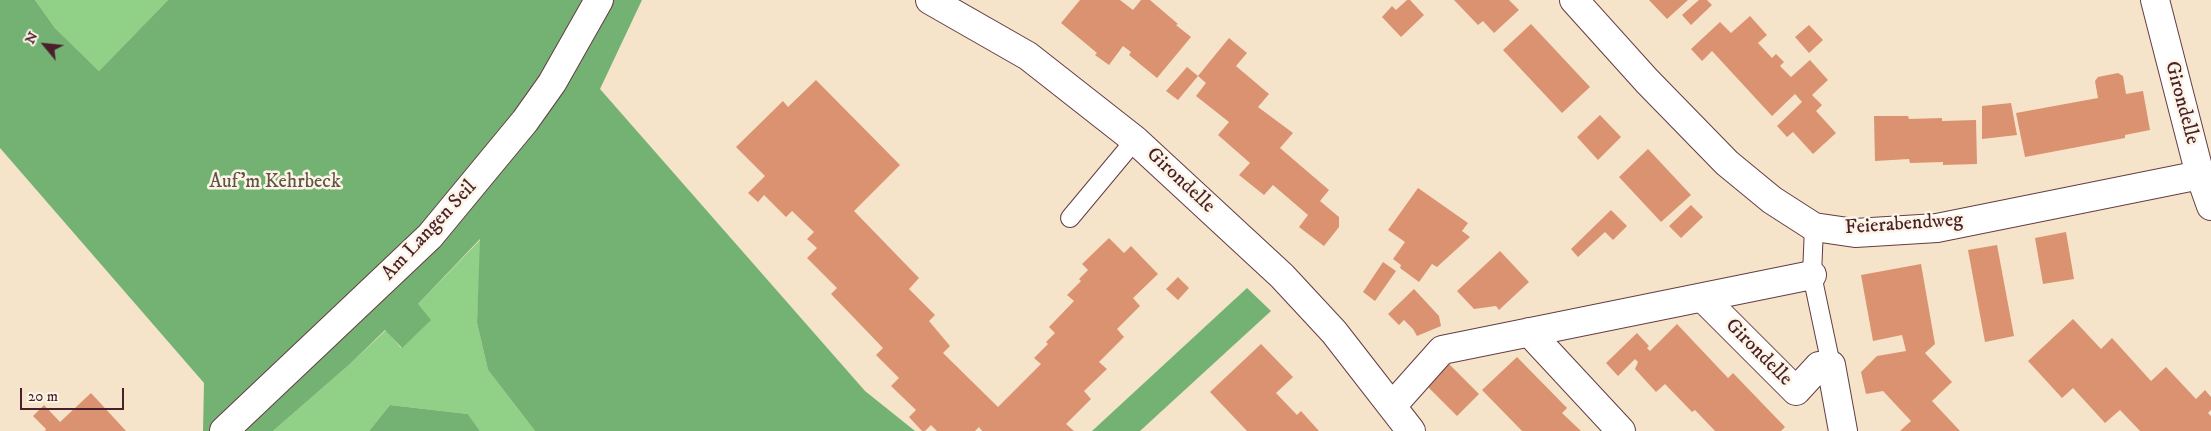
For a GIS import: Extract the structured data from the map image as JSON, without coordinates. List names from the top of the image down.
{
  "streets": {
    "street": ["Girondelle", "Feierabendweg", "Am Langen Seil"]
  },
  "crossings": [
    ["Girondelle", "Feierabendweg"]
  ],
  "parks": ["Auf'm Kehrbeck"],
  "scale_bar": "20 m",
  "north": "top left"
}
